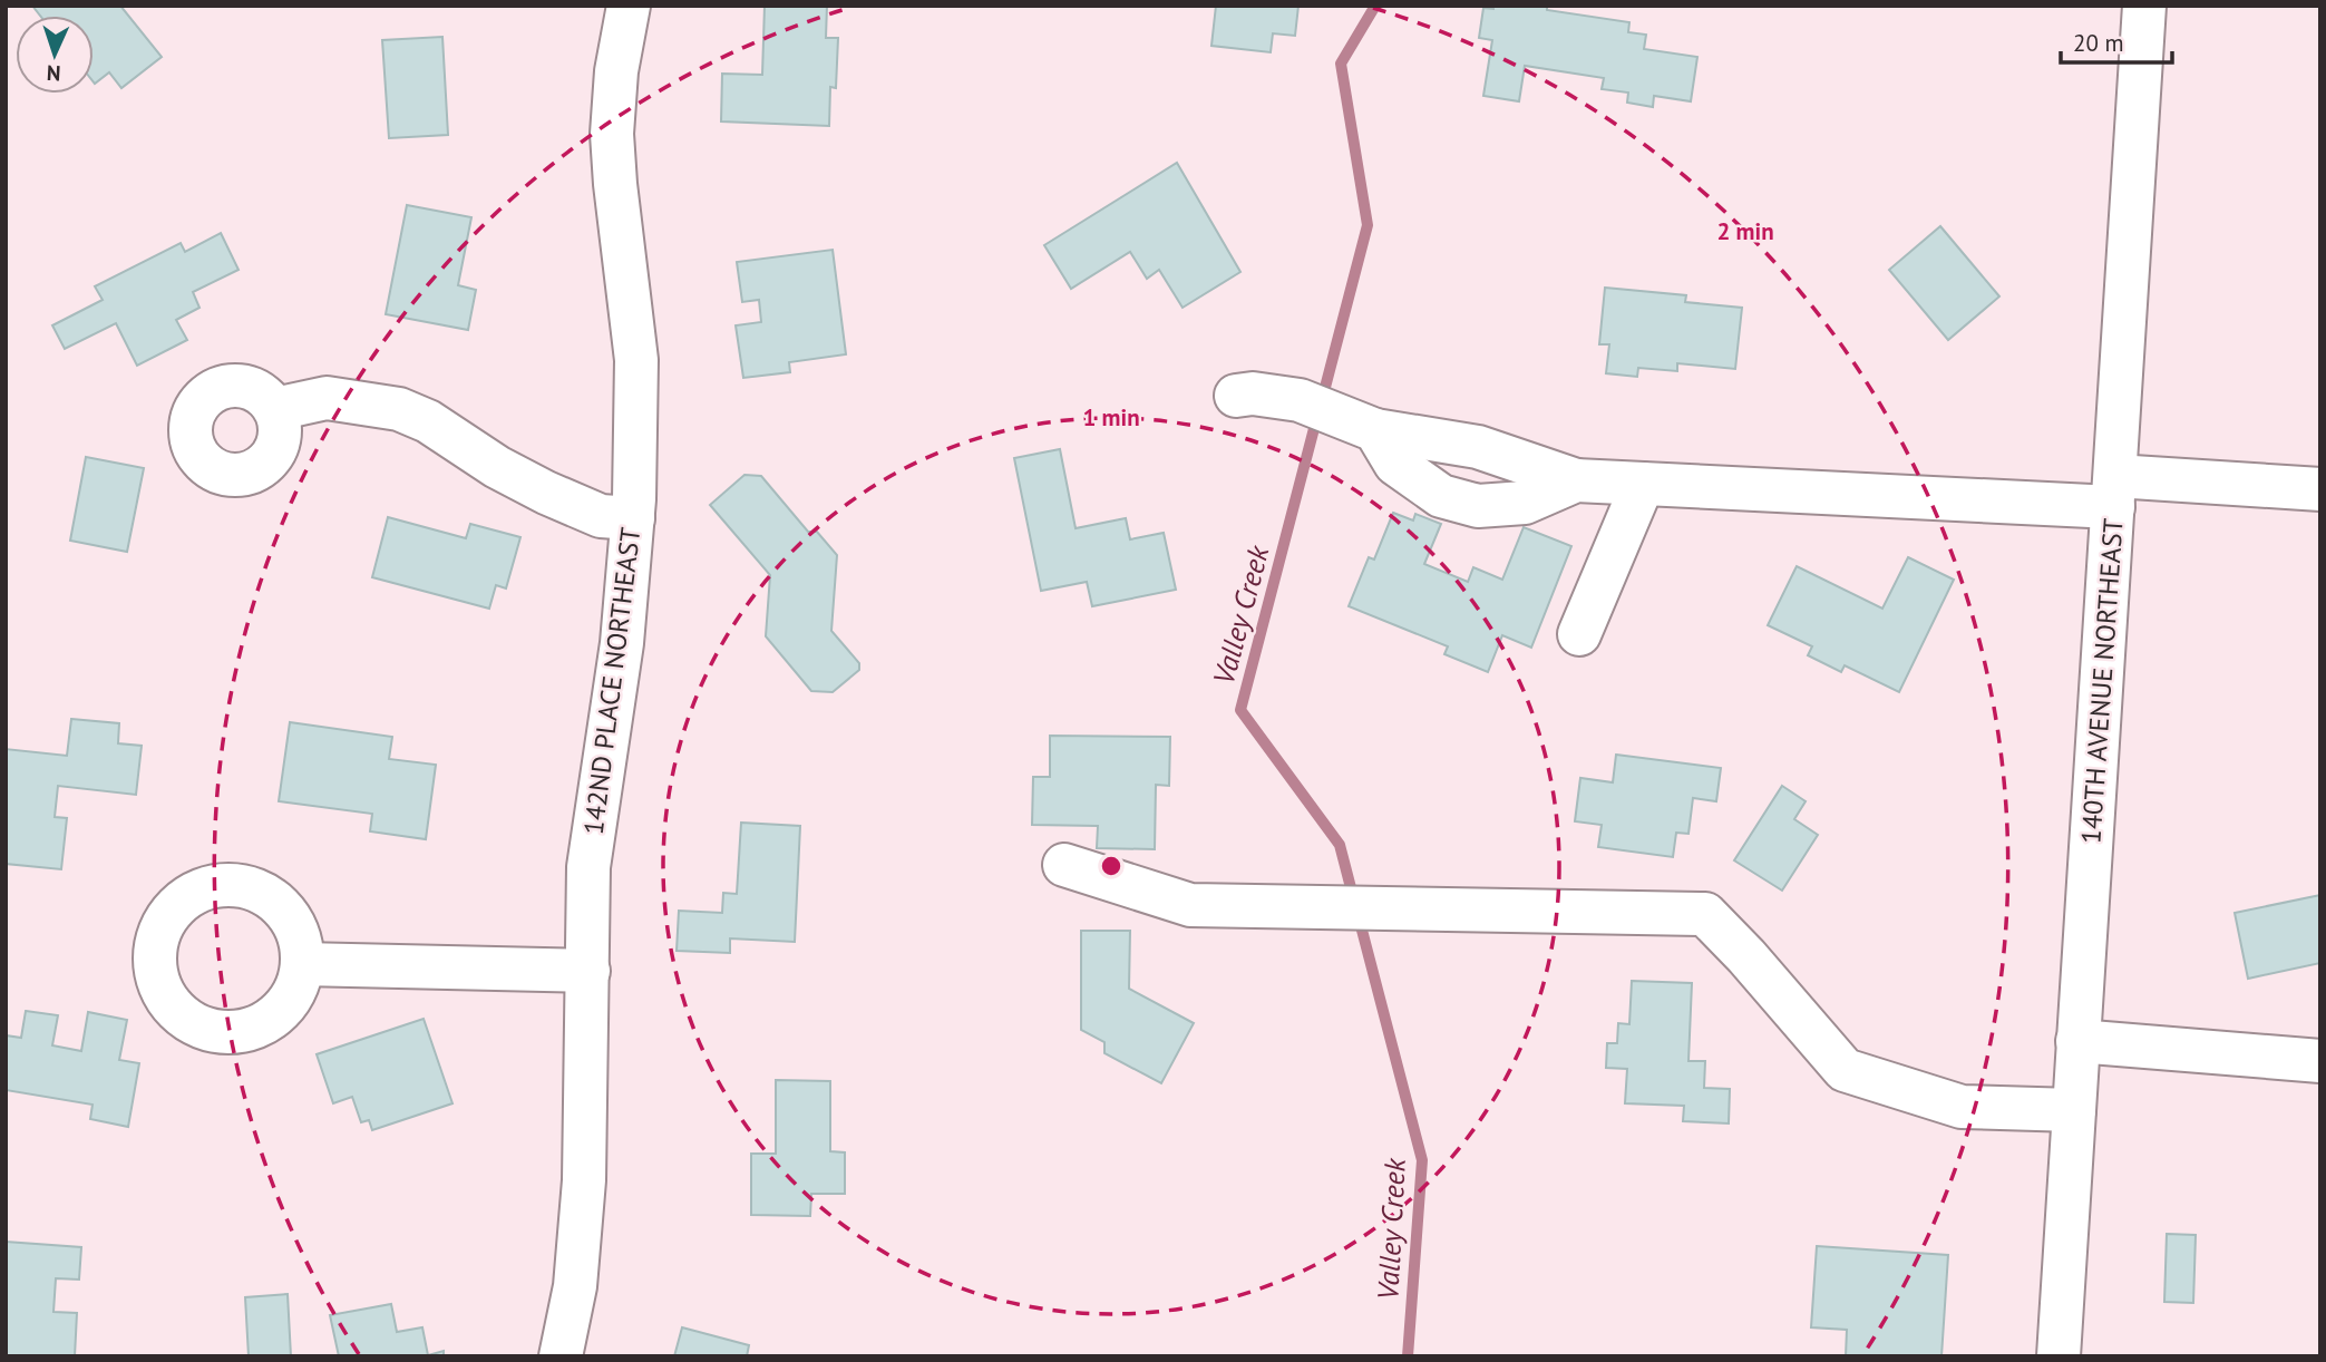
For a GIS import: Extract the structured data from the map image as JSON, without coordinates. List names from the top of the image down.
{
  "streets": {
    "street": ["142ND PLACE NORTHEAST", "140TH AVENUE NORTHEAST"]
  },
  "water": ["Valley Creek"],
  "scale_bar": "20 m",
  "north": "bottom",
  "rings": ["2 min", "1 min"]
}
